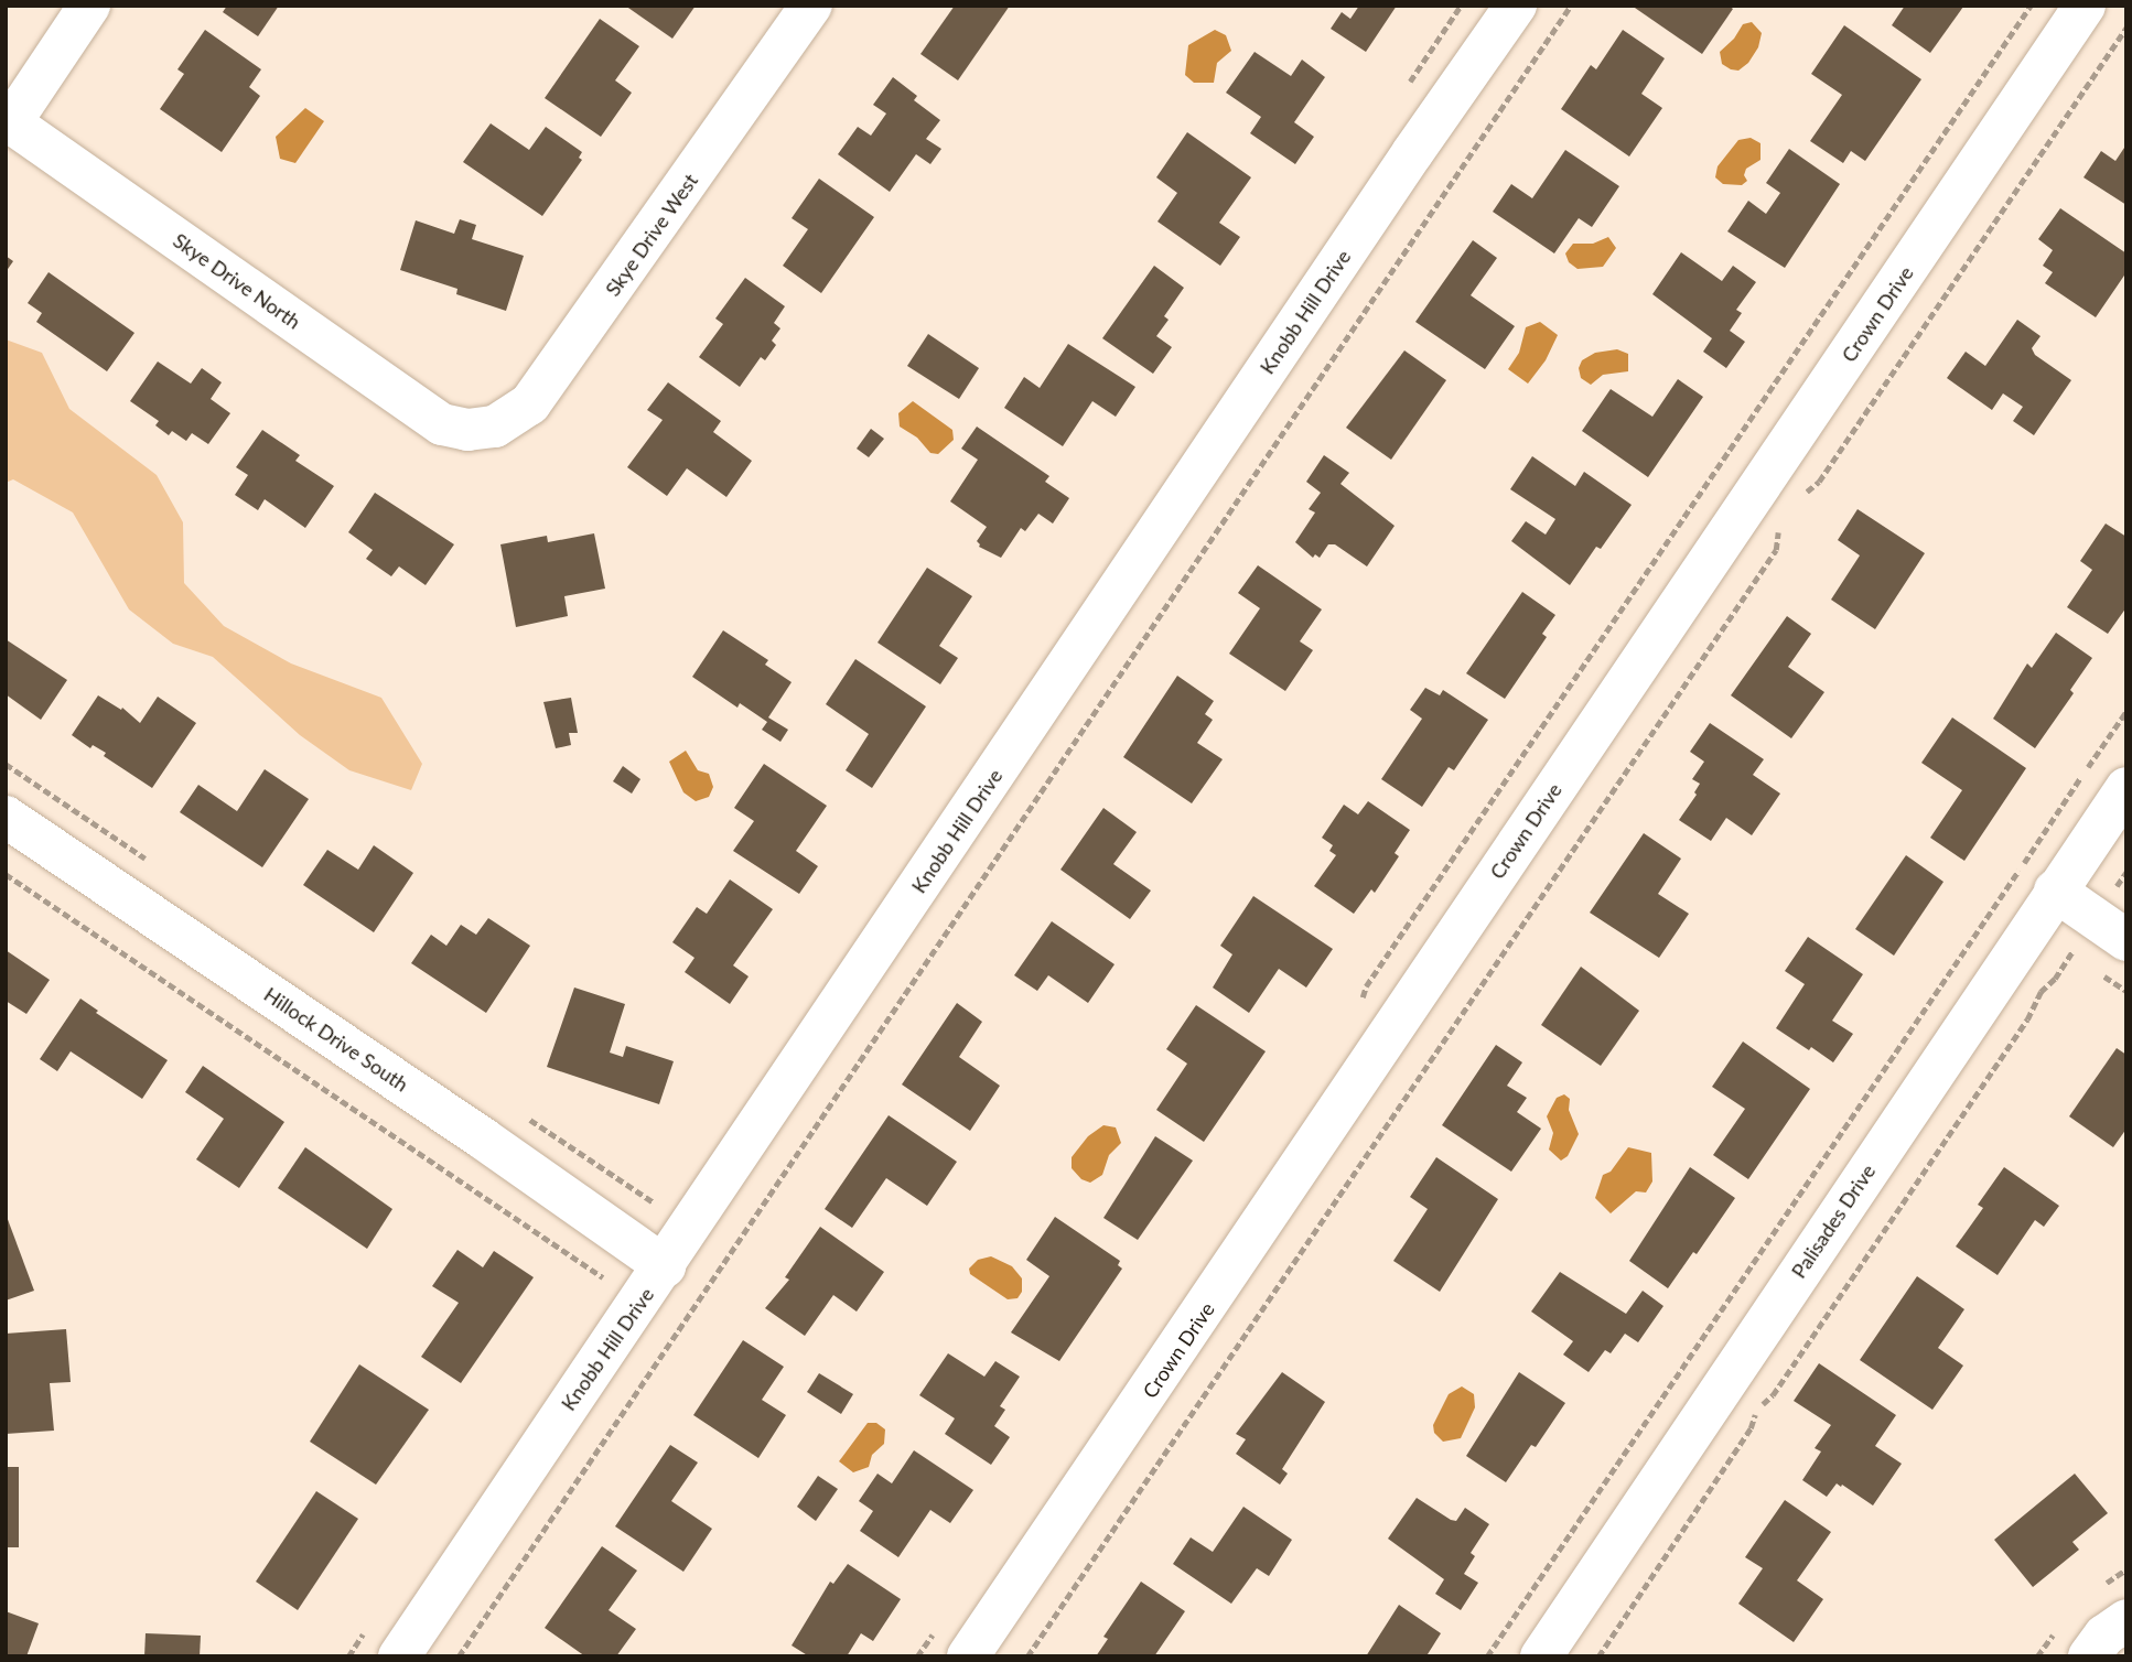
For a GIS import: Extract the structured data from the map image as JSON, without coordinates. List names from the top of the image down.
{
  "streets": {
    "street": [
      "Skye Drive West",
      "Skye Drive North",
      "Knobb Hill Drive",
      "Crown Drive",
      "Hillock Drive South",
      "Palisades Drive"
    ]
  },
  "crossings": [
    ["Skye Drive West", "Skye Drive North"],
    ["Knobb Hill Drive", "Hillock Drive South"]
  ]
}
